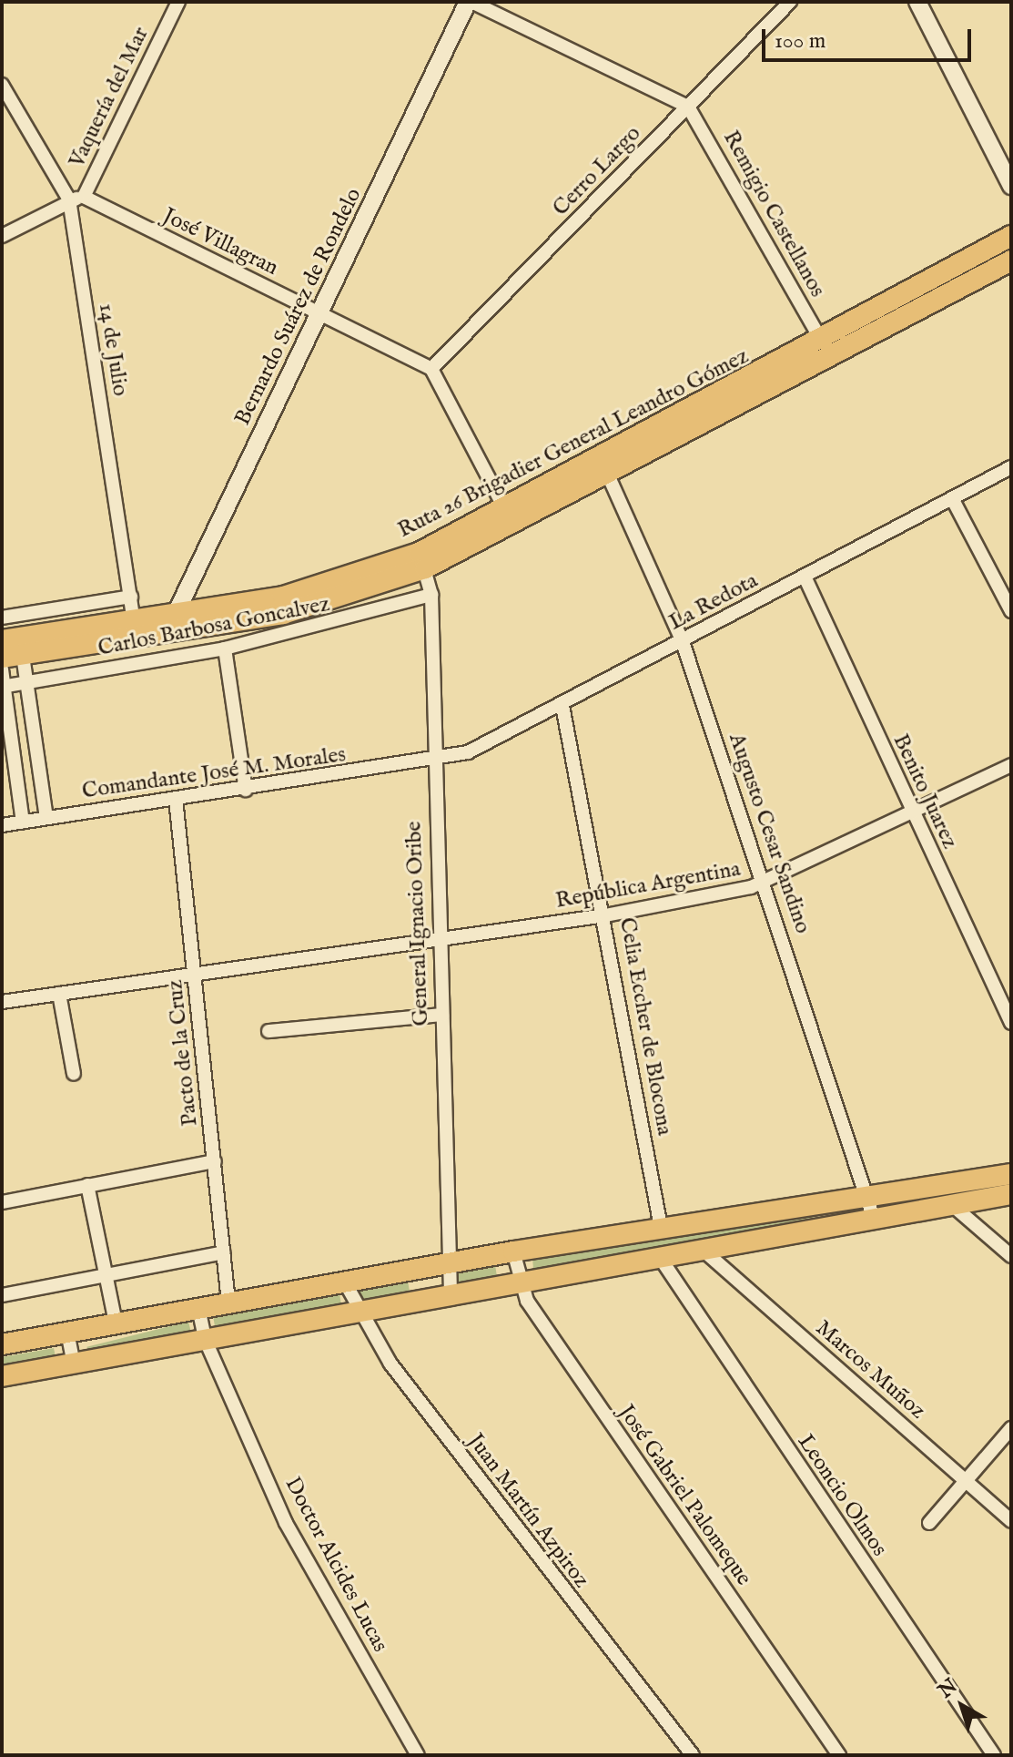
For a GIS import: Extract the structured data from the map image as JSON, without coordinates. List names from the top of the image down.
{
  "streets": {
    "main road": ["Ruta 26 Brigadier General Leandro Gómez"],
    "street": [
      "Vaquería del Mar",
      "Cerro Largo",
      "Remigio Castellanos",
      "José Villagran",
      "Bernardo Suárez de Rondelo",
      "14 de Julio",
      "La Redota",
      "Carlos Barbosa Goncalvez",
      "Comandante José M. Morales",
      "Benito Juarez",
      "Augusto Cesar Sandino",
      "República Argentina",
      "General Ignacio Oribe",
      "Celia Eccher de Blocona",
      "Pacto de la Cruz",
      "Marcos Muñoz",
      "José Gabriel Palomeque",
      "Leoncio Olmos",
      "Juan Martín Azpiroz",
      "Doctor Alcides Lucas"
    ]
  },
  "crossings": [
    ["Vaquería del Mar", "José Villagran"],
    ["Vaquería del Mar", "14 de Julio"],
    ["Cerro Largo", "Remigio Castellanos"],
    ["Cerro Largo", "José Villagran"],
    ["Remigio Castellanos", "Ruta 26 Brigadier General Leandro Gómez"],
    ["José Villagran", "Bernardo Suárez de Rondelo"],
    ["Bernardo Suárez de Rondelo", "Ruta 26 Brigadier General Leandro Gómez"],
    ["14 de Julio", "Ruta 26 Brigadier General Leandro Gómez"],
    ["Ruta 26 Brigadier General Leandro Gómez", "Augusto Cesar Sandino"],
    ["Ruta 26 Brigadier General Leandro Gómez", "General Ignacio Oribe"],
    ["La Redota", "Comandante José M. Morales"],
    ["La Redota", "Benito Juarez"],
    ["La Redota", "Augusto Cesar Sandino"],
    ["La Redota", "General Ignacio Oribe"],
    ["La Redota", "Celia Eccher de Blocona"],
    ["Carlos Barbosa Goncalvez", "General Ignacio Oribe"],
    ["Comandante José M. Morales", "General Ignacio Oribe"],
    ["Comandante José M. Morales", "Pacto de la Cruz"],
    ["Benito Juarez", "República Argentina"],
    ["Augusto Cesar Sandino", "República Argentina"],
    ["República Argentina", "General Ignacio Oribe"],
    ["República Argentina", "Celia Eccher de Blocona"],
    ["República Argentina", "Pacto de la Cruz"]
  ],
  "scale_bar": "100 m",
  "north": "top left"
}
